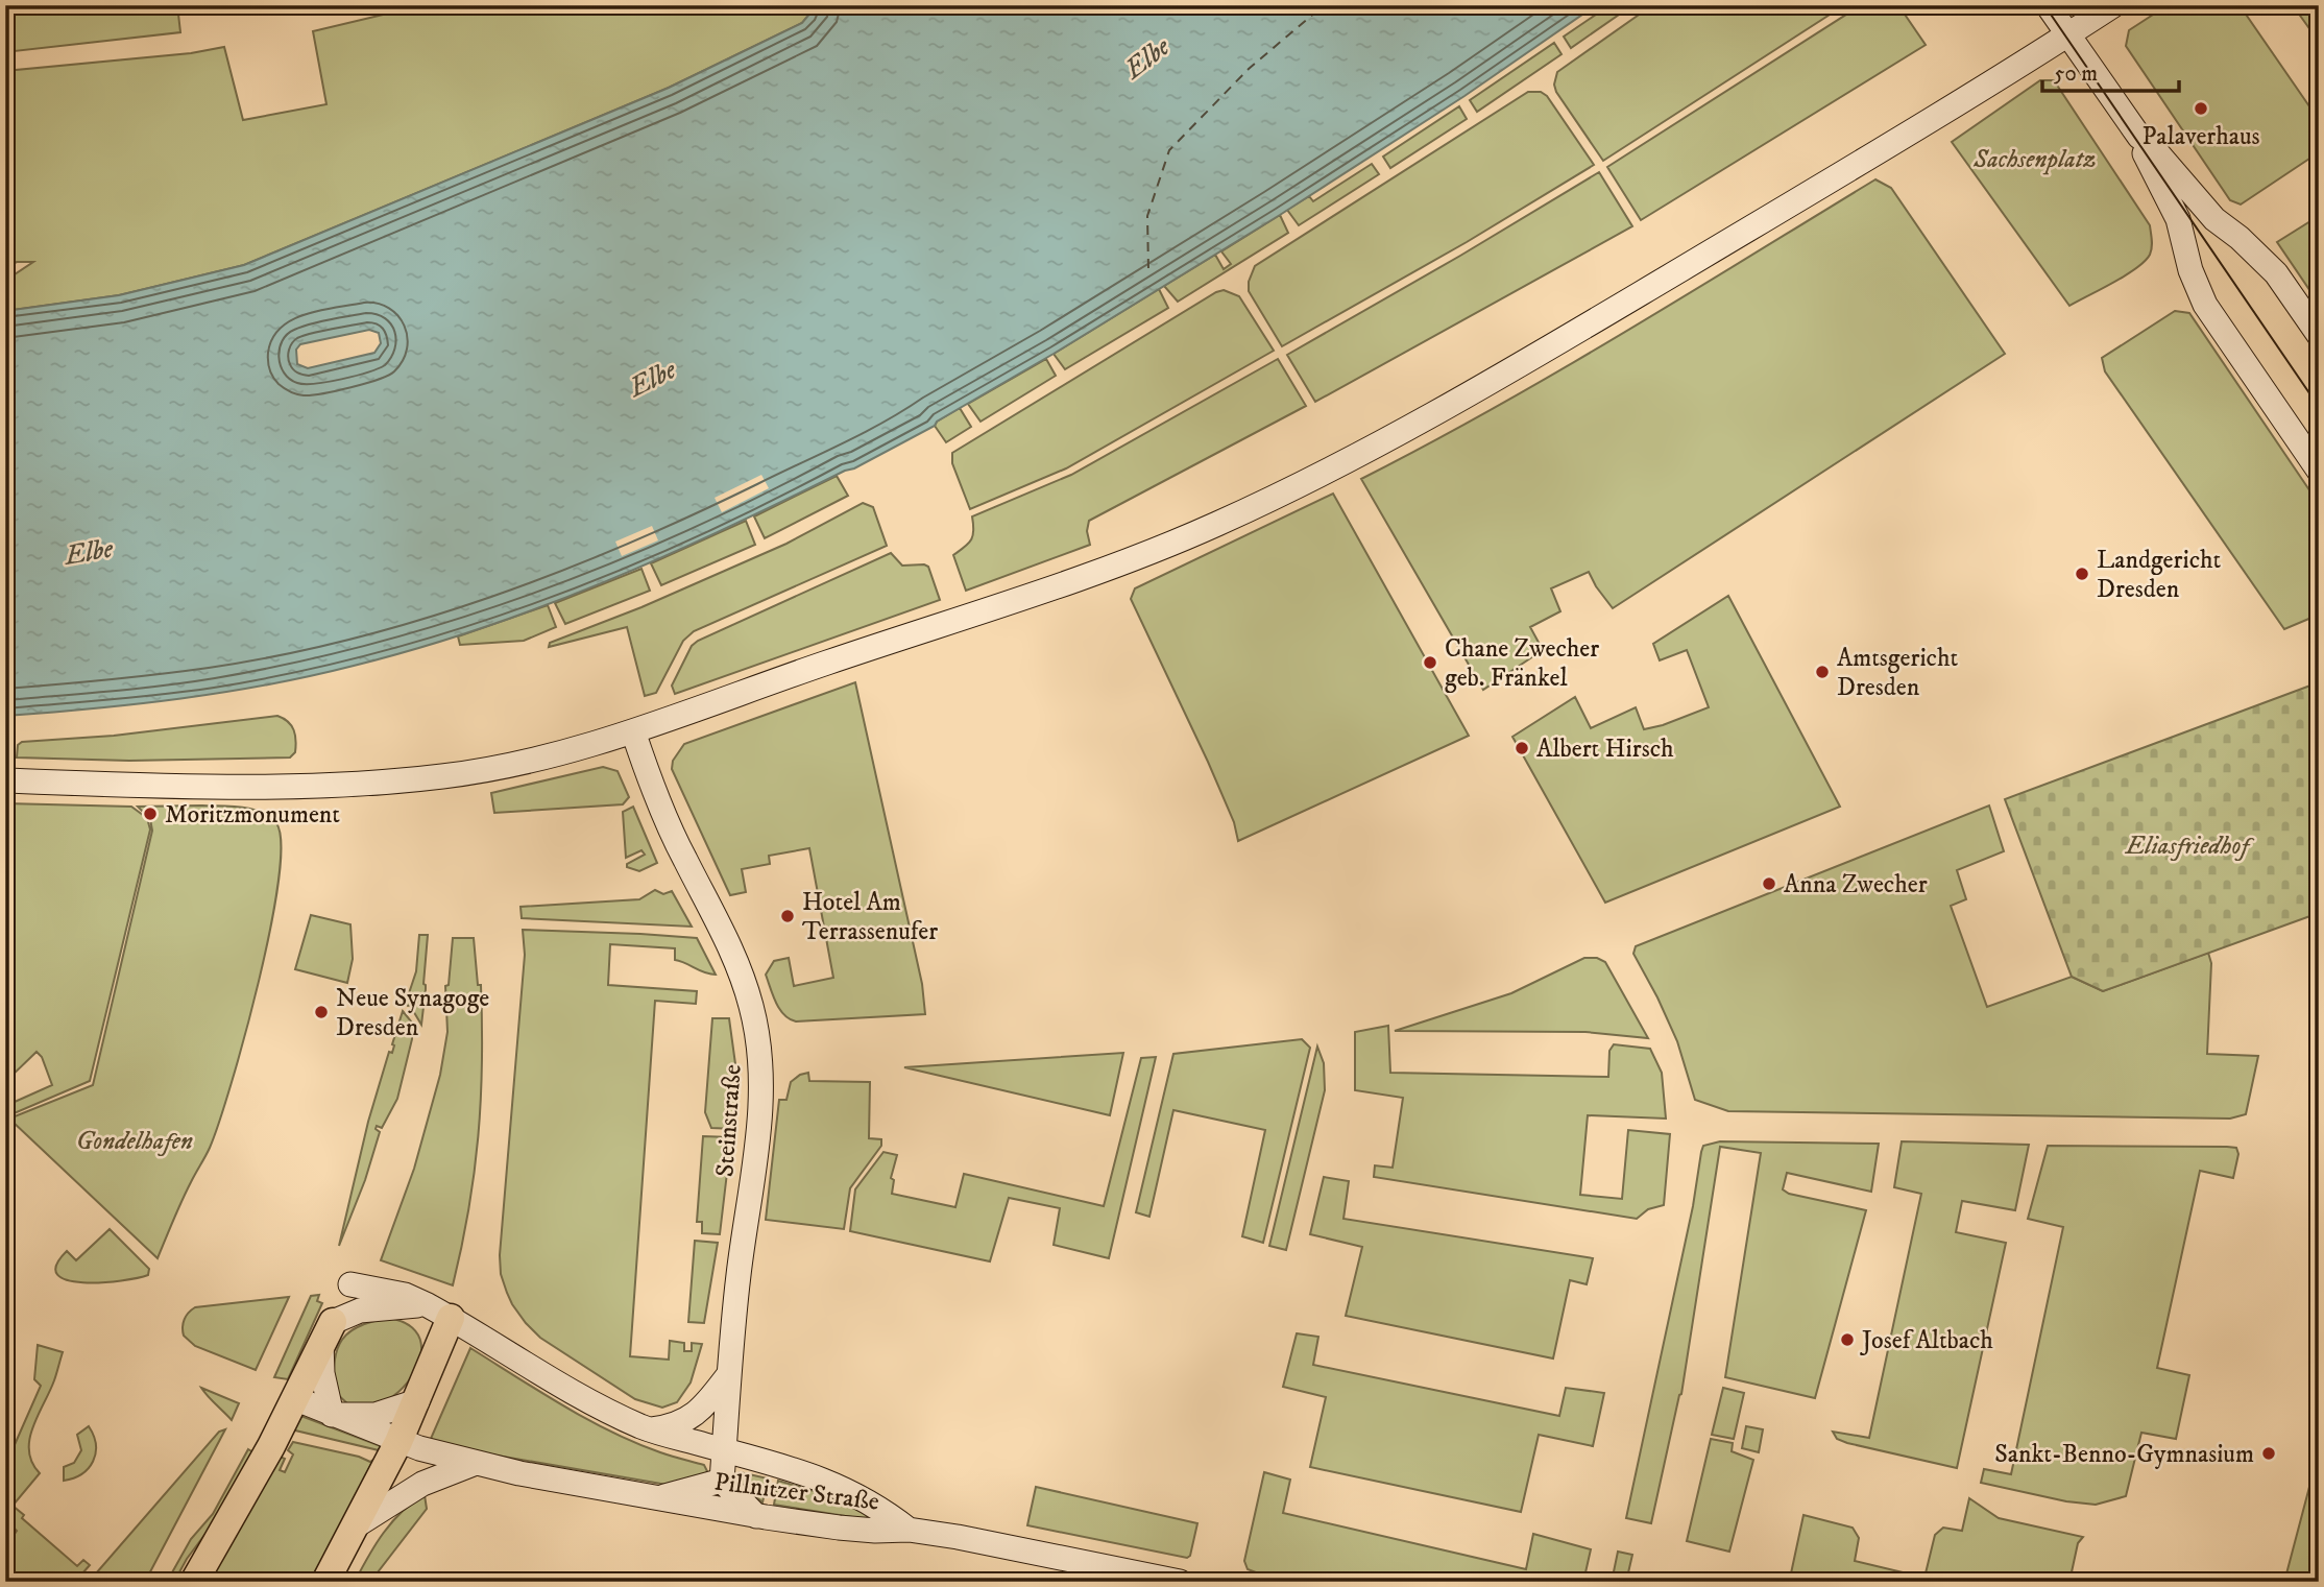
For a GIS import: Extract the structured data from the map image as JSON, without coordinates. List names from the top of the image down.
{
  "streets": {
    "main road": ["Steinstraße", "Pillnitzer Straße"]
  },
  "crossings": [
    ["Steinstraße", "Pillnitzer Straße"]
  ],
  "water": ["Elbe"],
  "parks": ["Sachsenplatz", "Eliasfriedhof", "Gondelhafen"],
  "places": [
    "Palaverhaus",
    "Landgericht Dresden",
    "Chane Zwecher geb. Fränkel",
    "Amtsgericht Dresden",
    "Albert Hirsch",
    "Moritzmonument",
    "Anna Zwecher",
    "Hotel Am Terrassenufer",
    "Neue Synagoge Dresden",
    "Josef Altbach",
    "Sankt-Benno-Gymnasium"
  ],
  "scale_bar": "50 m"
}
